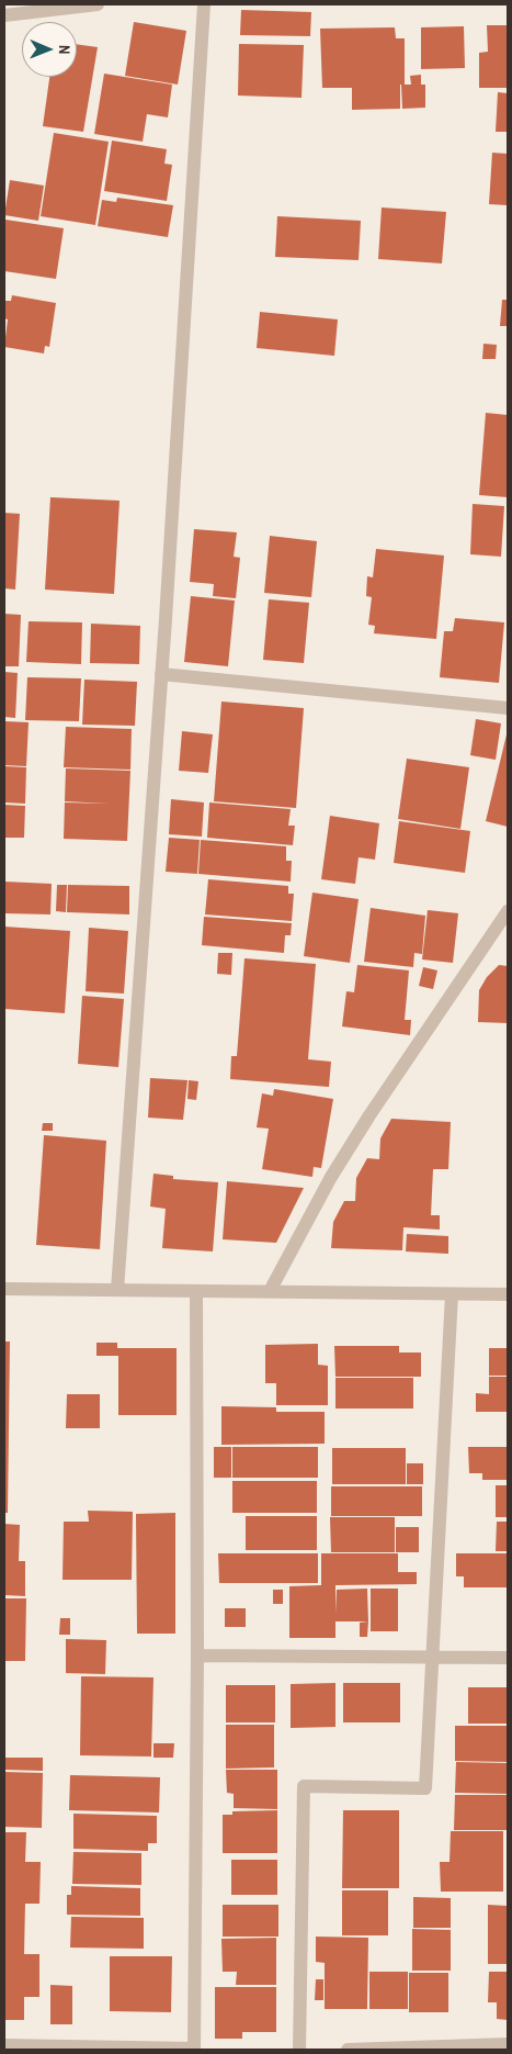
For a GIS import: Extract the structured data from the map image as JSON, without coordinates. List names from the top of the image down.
{
  "north": "right"
}
